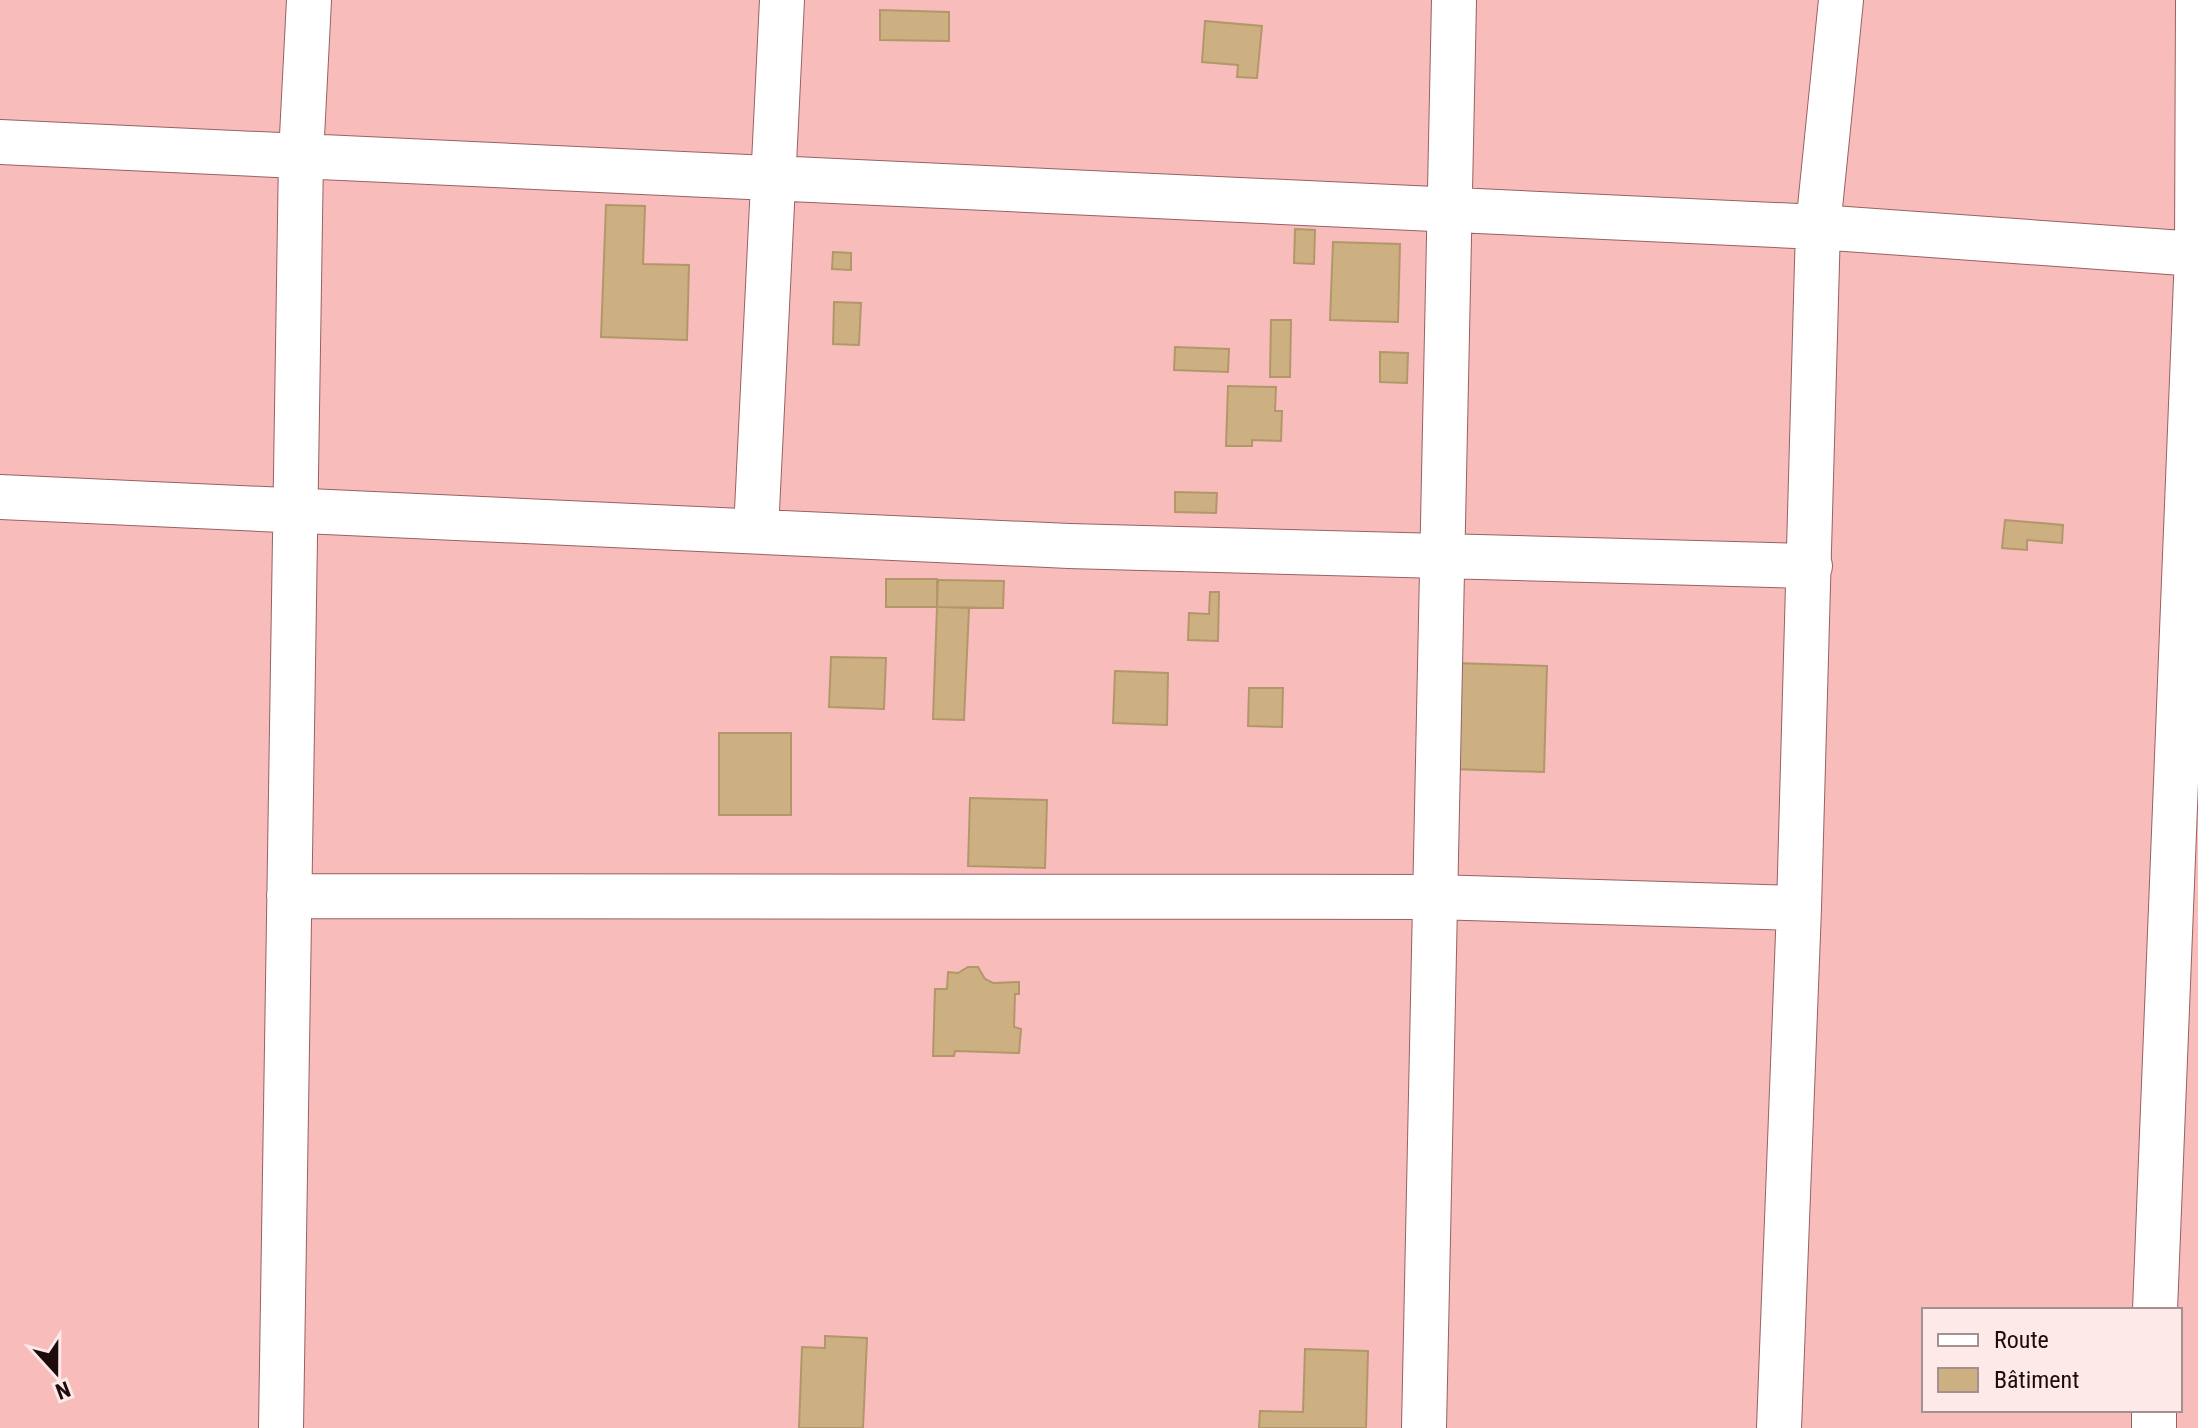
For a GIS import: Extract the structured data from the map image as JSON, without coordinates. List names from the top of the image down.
{
  "legend": ["Route", "Bâtiment"],
  "north": "bottom"
}
